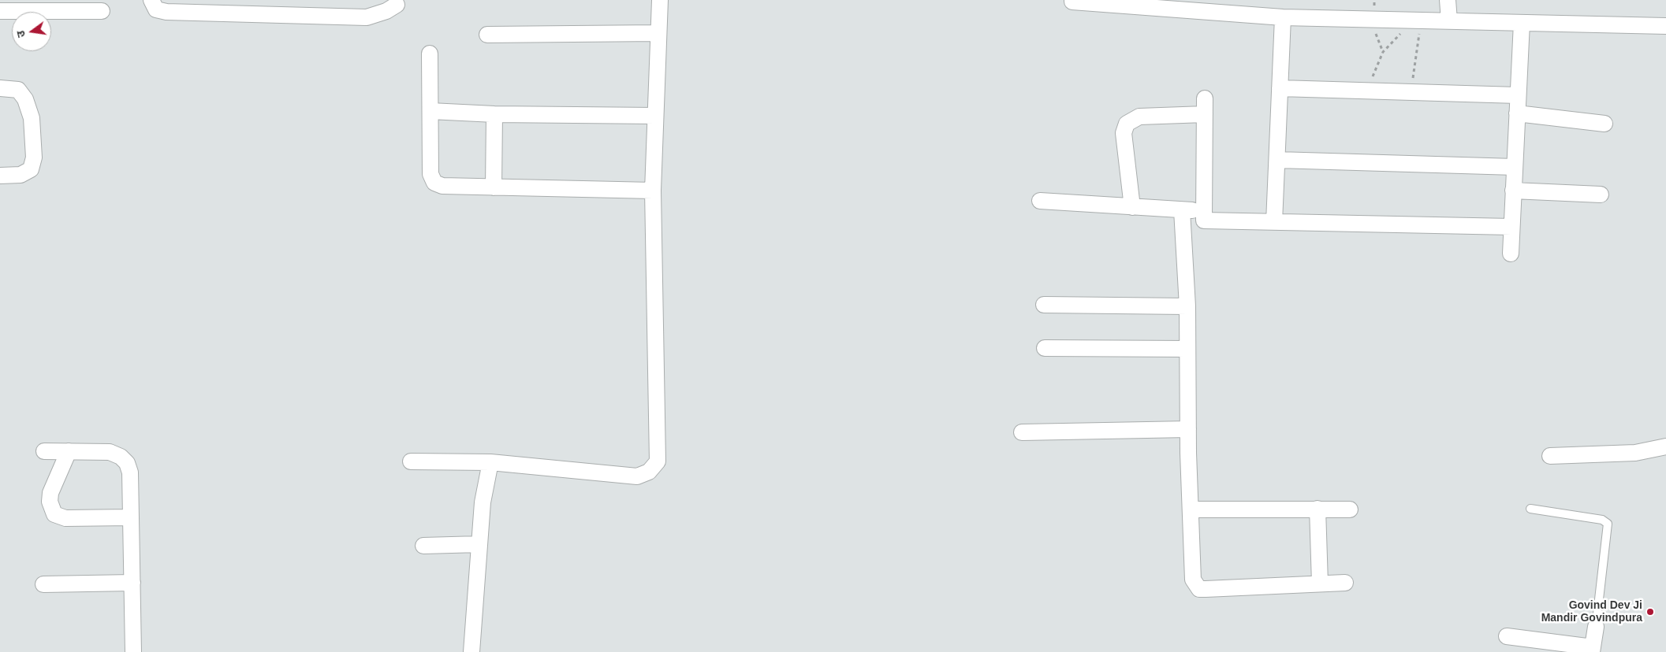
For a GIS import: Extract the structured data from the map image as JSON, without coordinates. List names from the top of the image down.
{
  "places": ["Govind Dev Ji Mandir Govindpura"],
  "north": "left"
}
